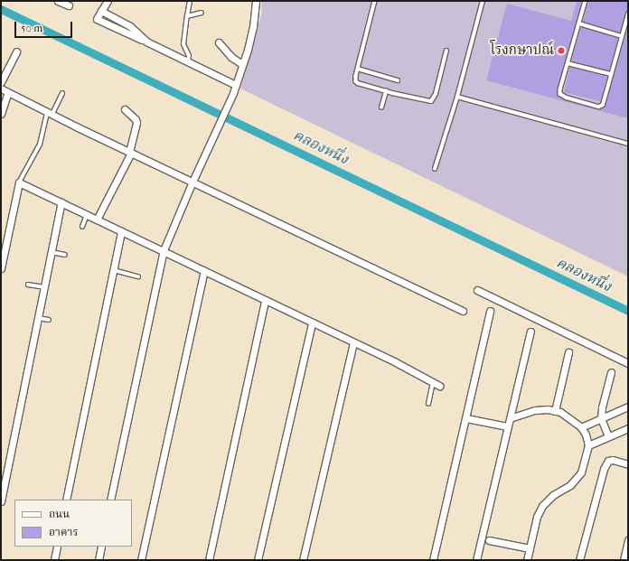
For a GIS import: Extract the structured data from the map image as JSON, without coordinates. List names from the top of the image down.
{
  "water": ["คลองหนึ่ง"],
  "places": ["โรงกษาปณ์"],
  "legend": ["ถนน", "อาคาร"],
  "scale_bar": "50 m"
}
